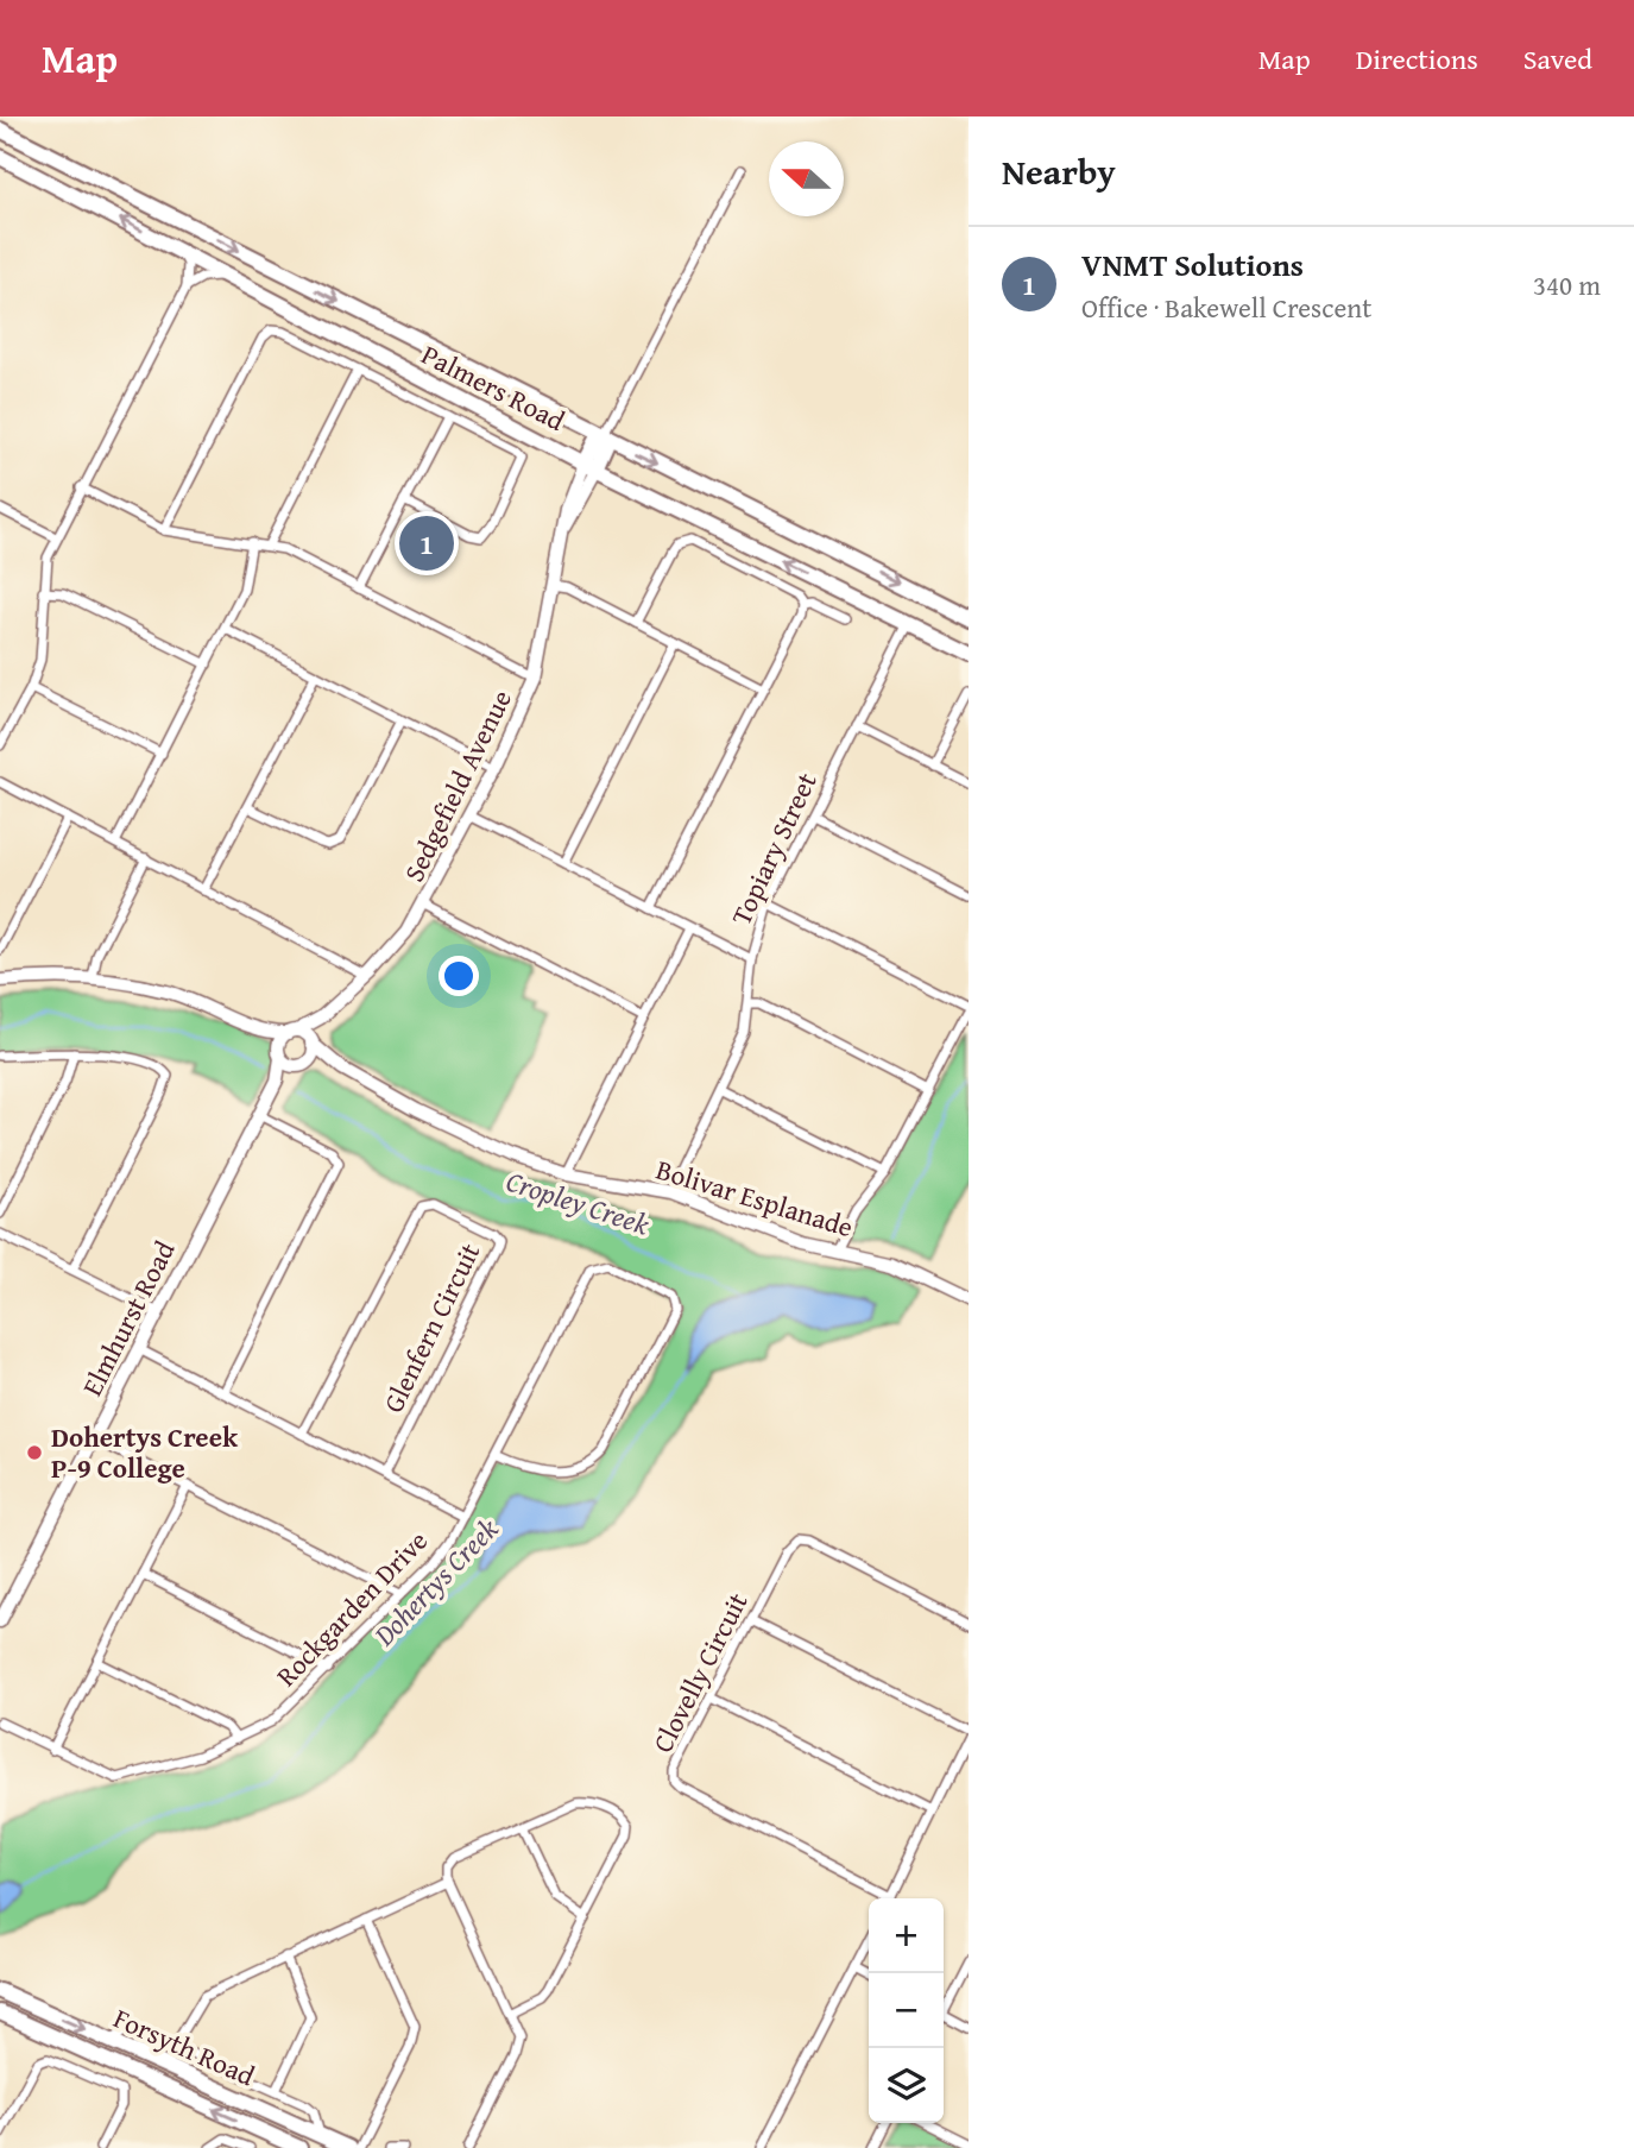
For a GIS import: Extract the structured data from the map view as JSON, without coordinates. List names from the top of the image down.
{
  "streets": {
    "highway": ["Palmers Road", "Forsyth Road"],
    "street": [
      "Sedgefield Avenue",
      "Topiary Street",
      "Bolivar Esplanade",
      "Elmhurst Road",
      "Glenfern Circuit",
      "Rockgarden Drive",
      "Clovelly Circuit"
    ]
  },
  "crossings": [
    ["Palmers Road", "Sedgefield Avenue"],
    ["Palmers Road", "Topiary Street"],
    ["Sedgefield Avenue", "Bolivar Esplanade"],
    ["Sedgefield Avenue", "Elmhurst Road"],
    ["Topiary Street", "Bolivar Esplanade"],
    ["Bolivar Esplanade", "Elmhurst Road"]
  ],
  "water": ["Cropley Creek", "Dohertys Creek"],
  "places": ["Dohertys Creek P-9 College"],
  "north": "left",
  "page": {
    "header": "Map",
    "nav": ["Map", "Directions", "Saved"],
    "heading": "Nearby",
    "list": [
      {
        "mark": "1",
        "name": "VNMT Solutions",
        "note": "Office · Bakewell Crescent",
        "value": "340 m"
      }
    ],
    "pins": "1",
    "map_buttons": ["+", "−"]
  }
}
